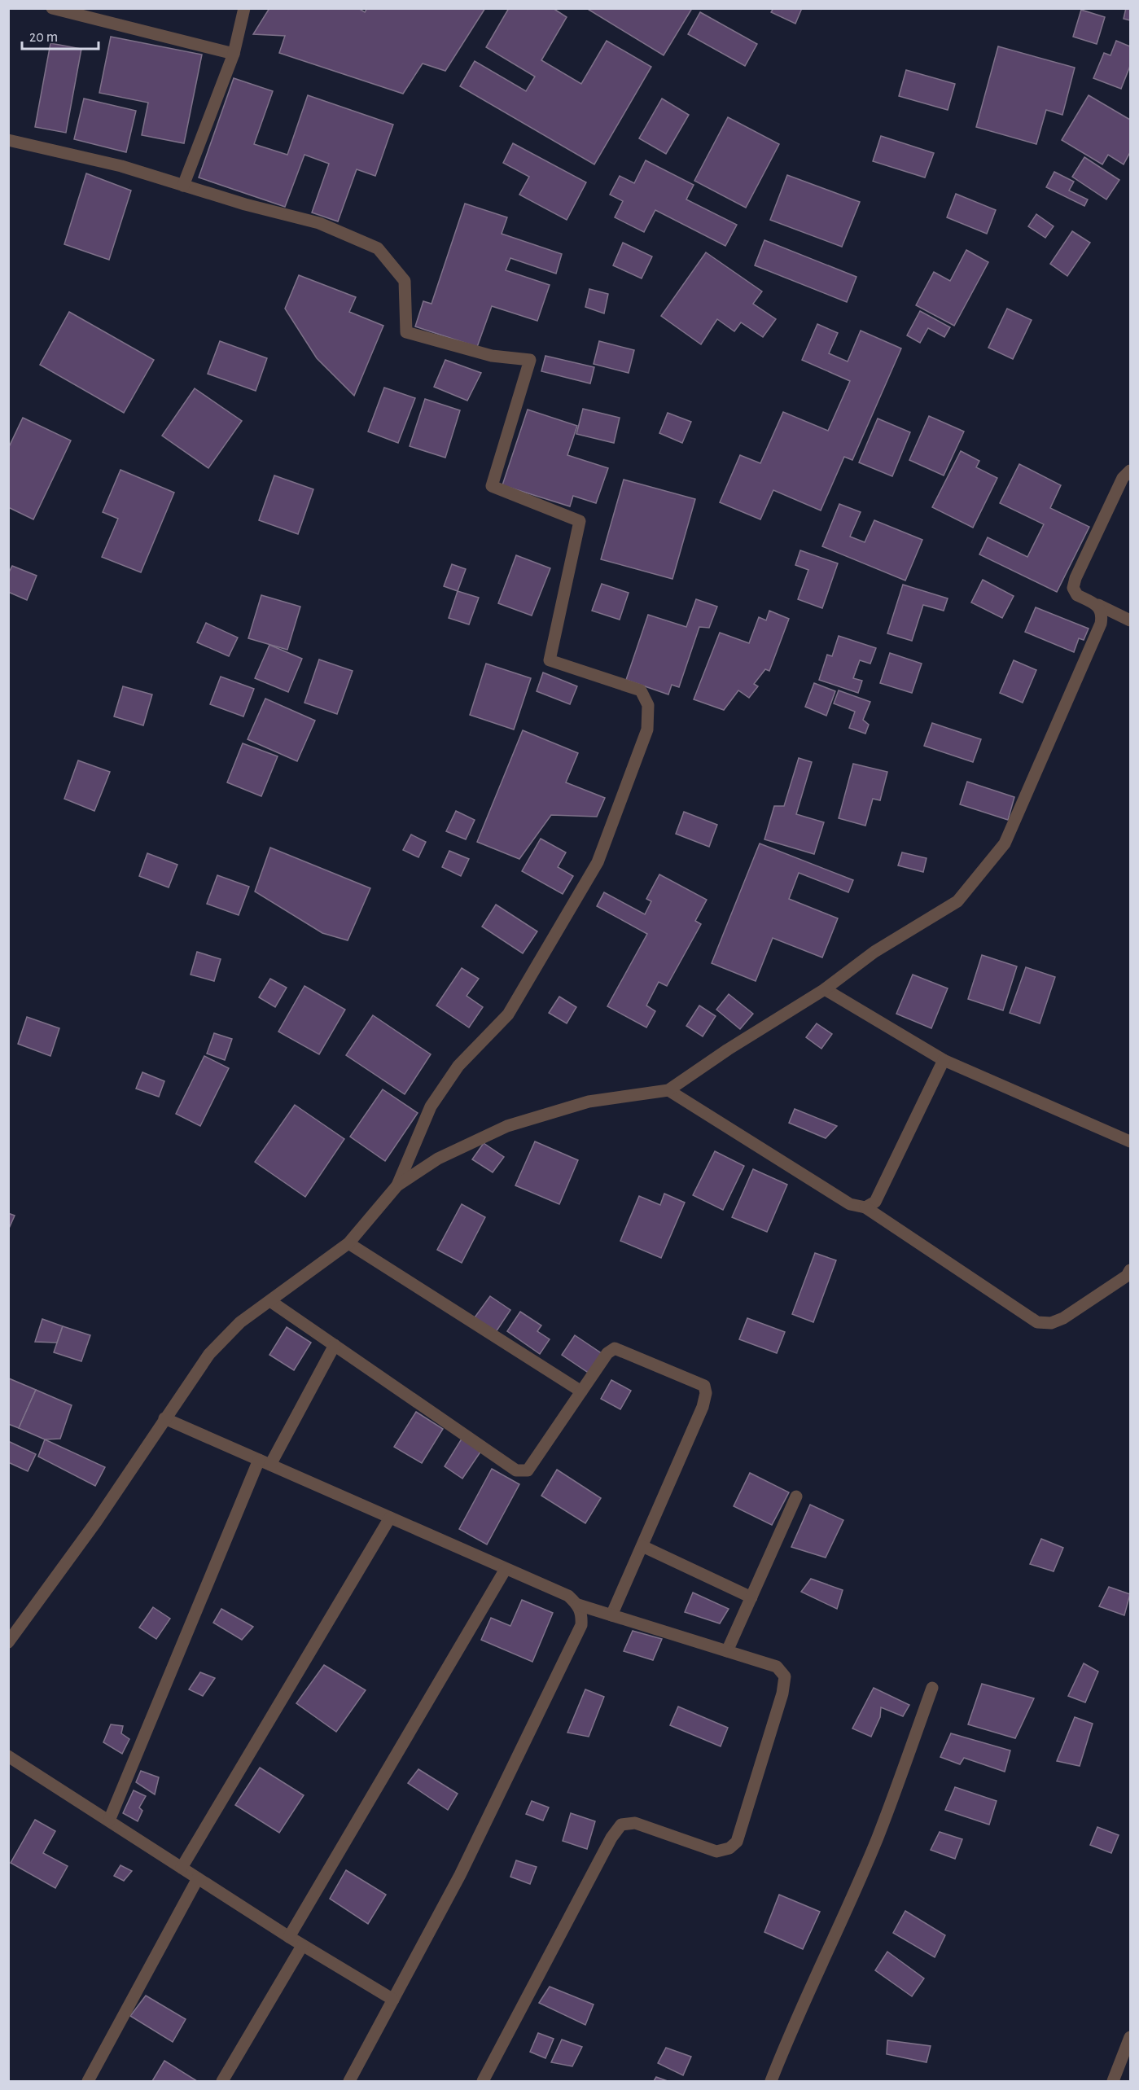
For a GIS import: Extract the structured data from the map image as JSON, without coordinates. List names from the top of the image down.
{
  "scale_bar": "20 m"
}
